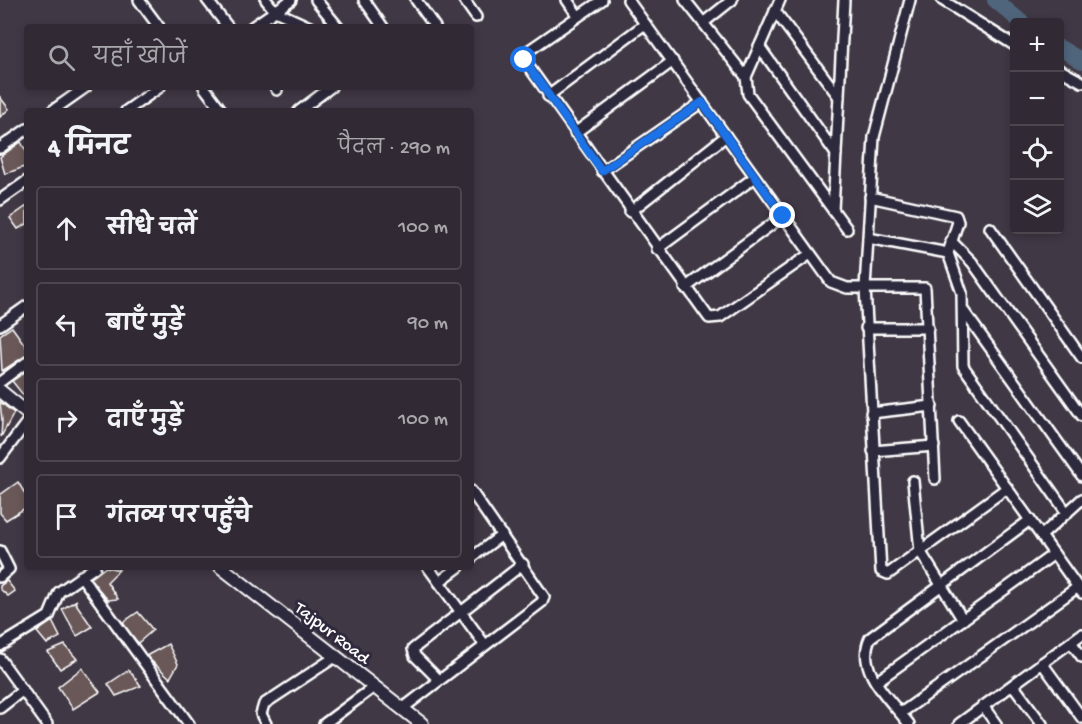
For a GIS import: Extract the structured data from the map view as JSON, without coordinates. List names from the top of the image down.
{
  "streets": {
    "main road": ["Tajpur Road"]
  },
  "page": {
    "map_buttons": ["+", "−"],
    "search": "यहाँ खोजें",
    "heading": ["4 मिनट", "पैदल · 290 m"],
    "list": [
      ["सीधे चलें", "100 m"],
      ["बाएँ मुड़ें", "90 m"],
      ["दाएँ मुड़ें", "100 m"],
      "गंतव्य पर पहुँचे"
    ]
  }
}
